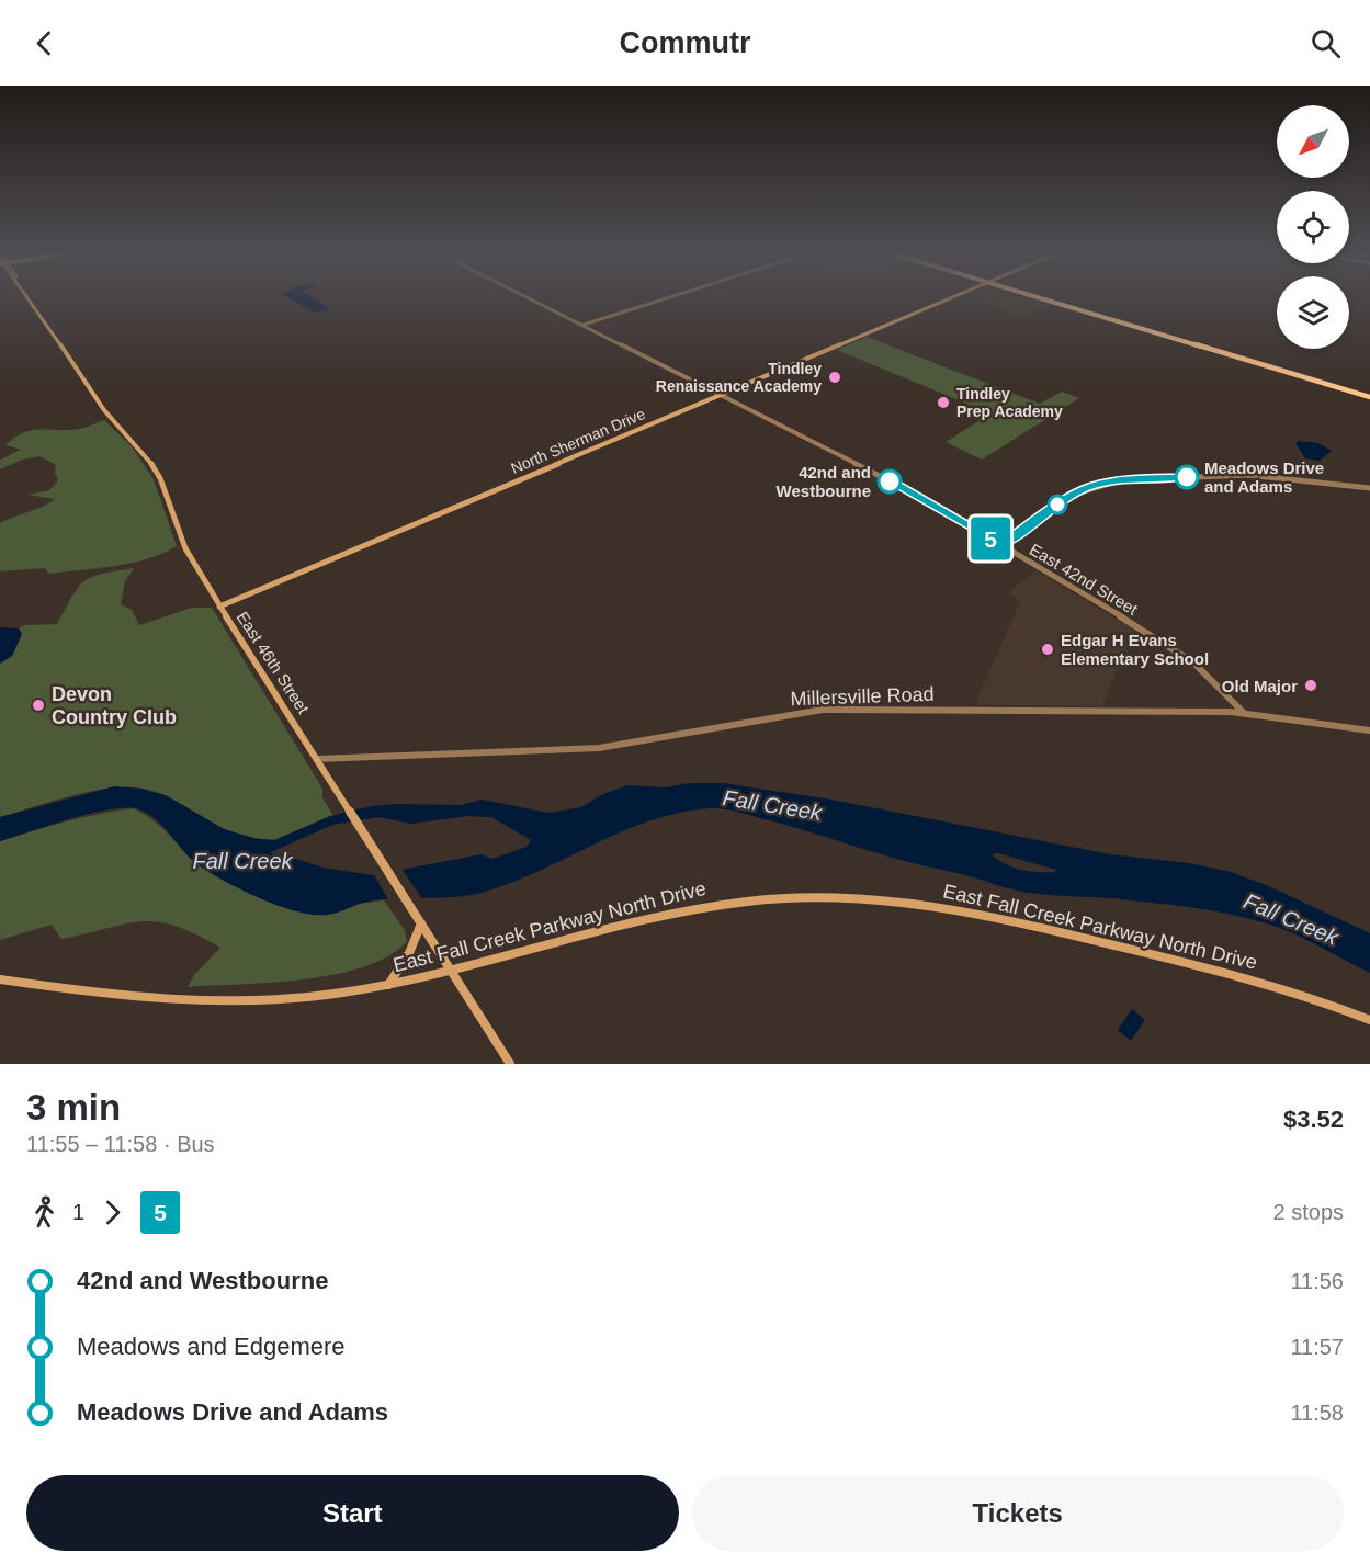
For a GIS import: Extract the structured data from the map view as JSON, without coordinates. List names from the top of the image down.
{
  "streets": {
    "main road": ["North Sherman Drive", "East 46th Street", "East Fall Creek Parkway North Drive"],
    "street": ["East 42nd Street", "Millersville Road"]
  },
  "crossings": [
    ["North Sherman Drive", "East 42nd Street"],
    ["North Sherman Drive", "East 46th Street"],
    ["East 42nd Street", "Millersville Road"],
    ["East 46th Street", "Millersville Road"],
    ["East 46th Street", "East Fall Creek Parkway North Drive"]
  ],
  "water": ["Fall Creek"],
  "places": [
    "Tindley Renaissance Academy",
    "Tindley Prep Academy",
    "Meadows Drive and Adams",
    "42nd and Westbourne",
    "Edgar H Evans Elementary School",
    "Old Major",
    "Devon Country Club"
  ],
  "lines": ["bus line 5"],
  "north": "bottom left",
  "page": {
    "header": "Commutr",
    "on_map": "5",
    "heading": ["3 min", "11:55 – 11:58 · Bus", "$3.52"],
    "legs": ["1", "5", "2 stops"],
    "list": [
      {
        "name": "42nd and Westbourne",
        "value": "11:56"
      },
      {
        "name": "Meadows and Edgemere",
        "value": "11:57"
      },
      {
        "name": "Meadows Drive and Adams",
        "value": "11:58"
      }
    ],
    "buttons": ["Start", "Tickets"]
  }
}
